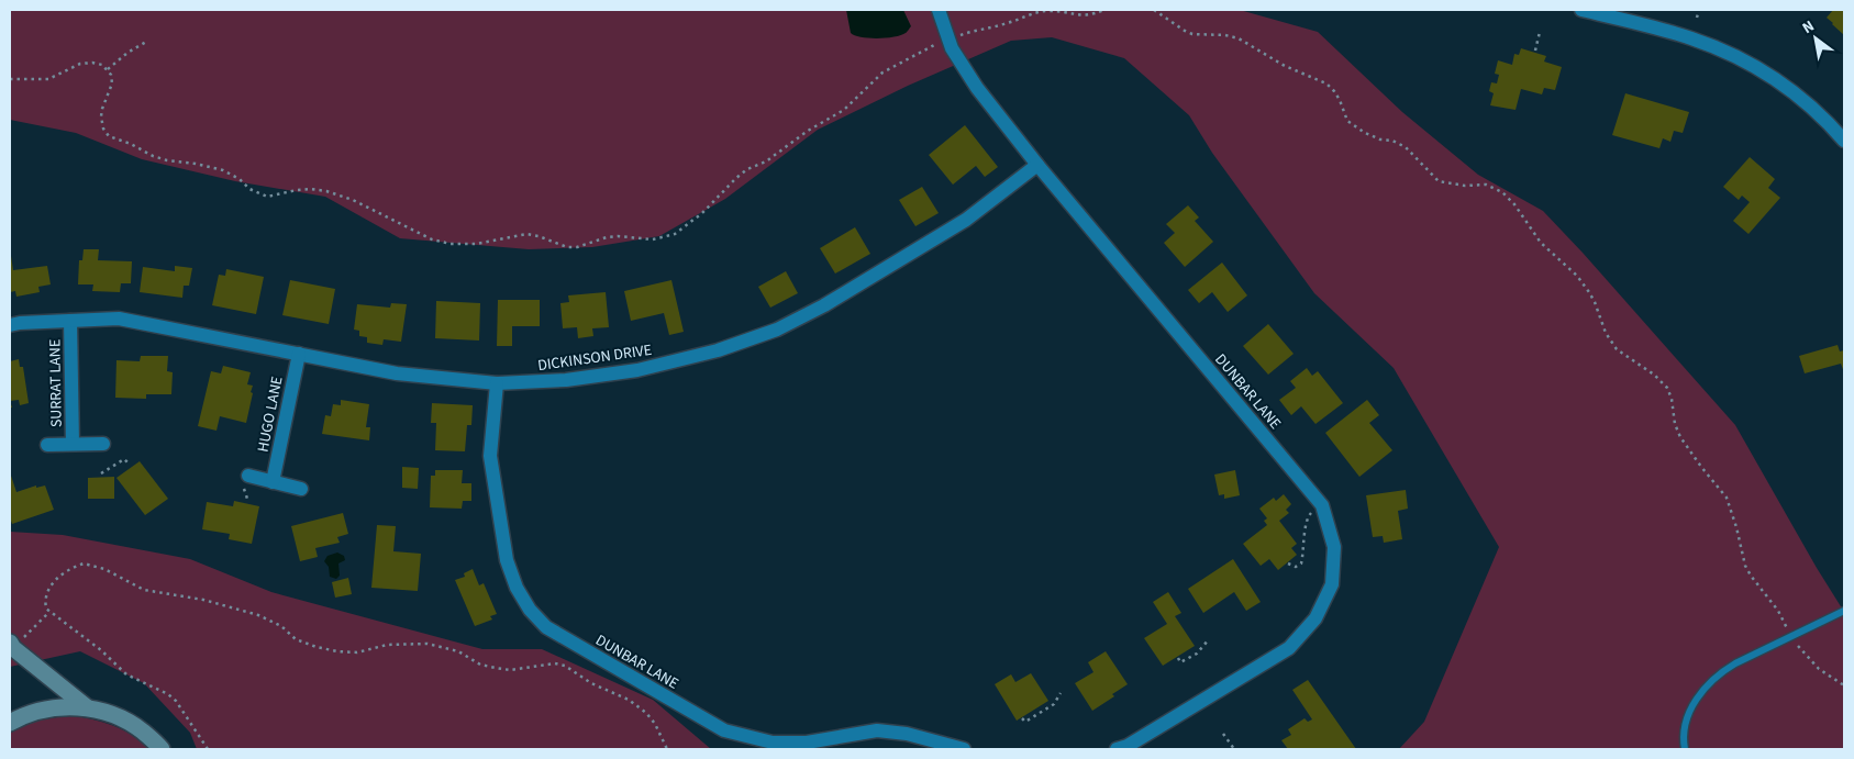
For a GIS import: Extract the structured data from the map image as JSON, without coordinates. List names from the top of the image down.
{
  "streets": {
    "street": [
      "DICKINSON DRIVE",
      "SURRAT LANE",
      "DUNBAR LANE",
      "HUGO LANE"
    ]
  },
  "crossings": [
    ["DICKINSON DRIVE", "SURRAT LANE"],
    ["DICKINSON DRIVE", "DUNBAR LANE"],
    ["DICKINSON DRIVE", "HUGO LANE"]
  ],
  "north": "top left"
}
